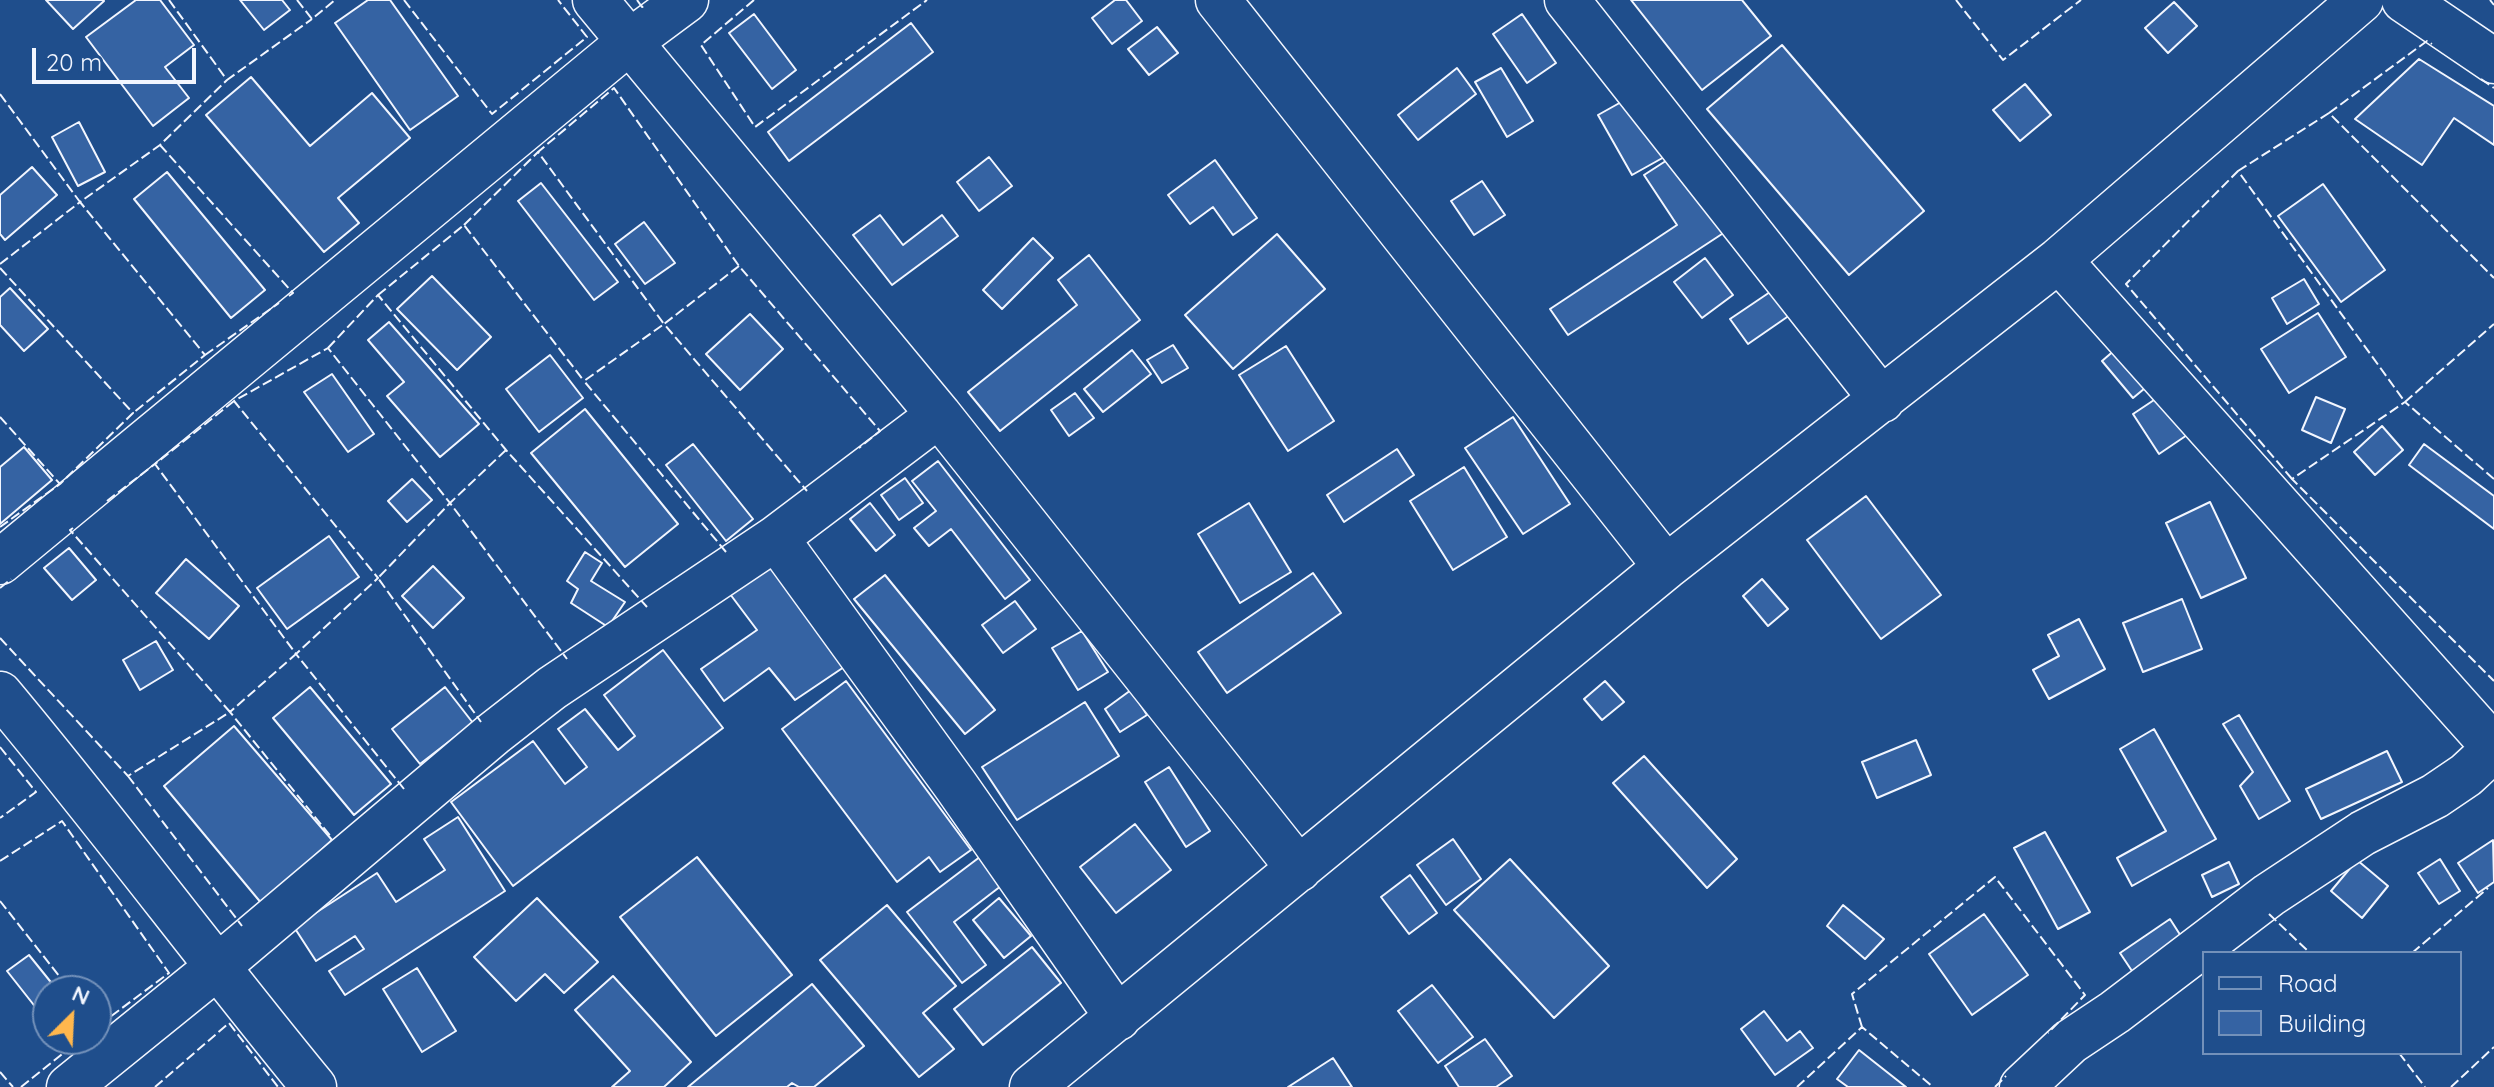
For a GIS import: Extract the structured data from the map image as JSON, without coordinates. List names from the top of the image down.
{
  "legend": ["Road", "Building"],
  "scale_bar": "20 m",
  "north": "top right"
}
